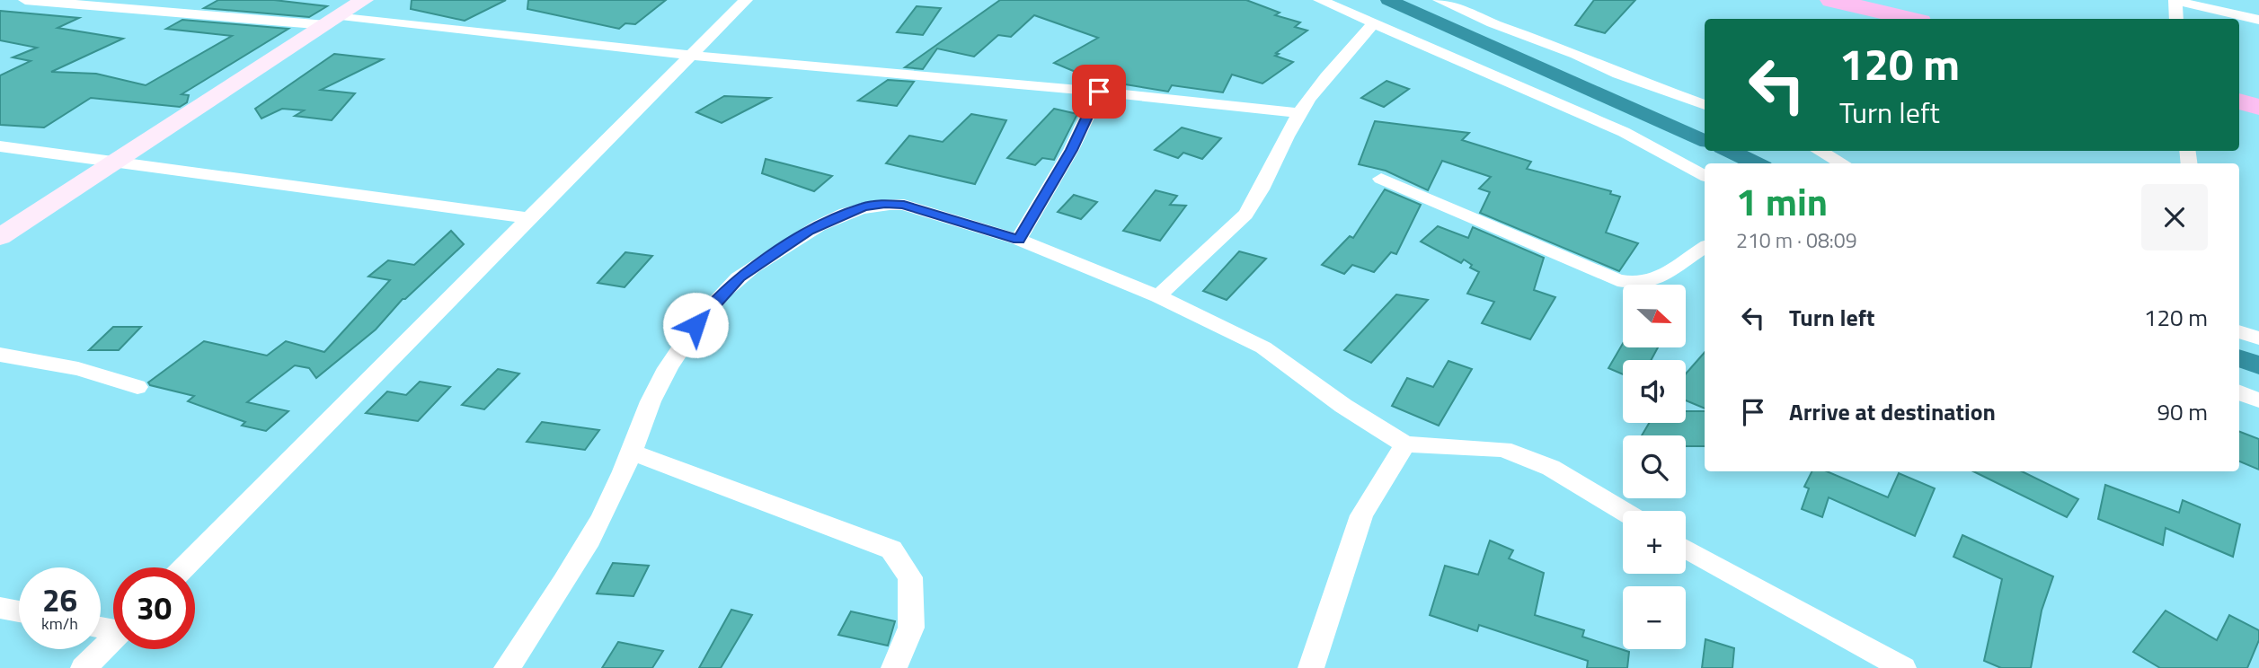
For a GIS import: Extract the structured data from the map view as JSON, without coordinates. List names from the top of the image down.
{
  "north": "right",
  "page": {
    "turn": ["120 m", "Turn left"],
    "heading": ["1 min", "210 m · 08:09"],
    "list": [
      {
        "name": "Turn left",
        "value": "120 m"
      },
      {
        "name": "Arrive at destination",
        "value": "90 m"
      }
    ],
    "map_buttons": ["+", "−"],
    "speed": "26 km/h",
    "limit": "30"
  }
}
